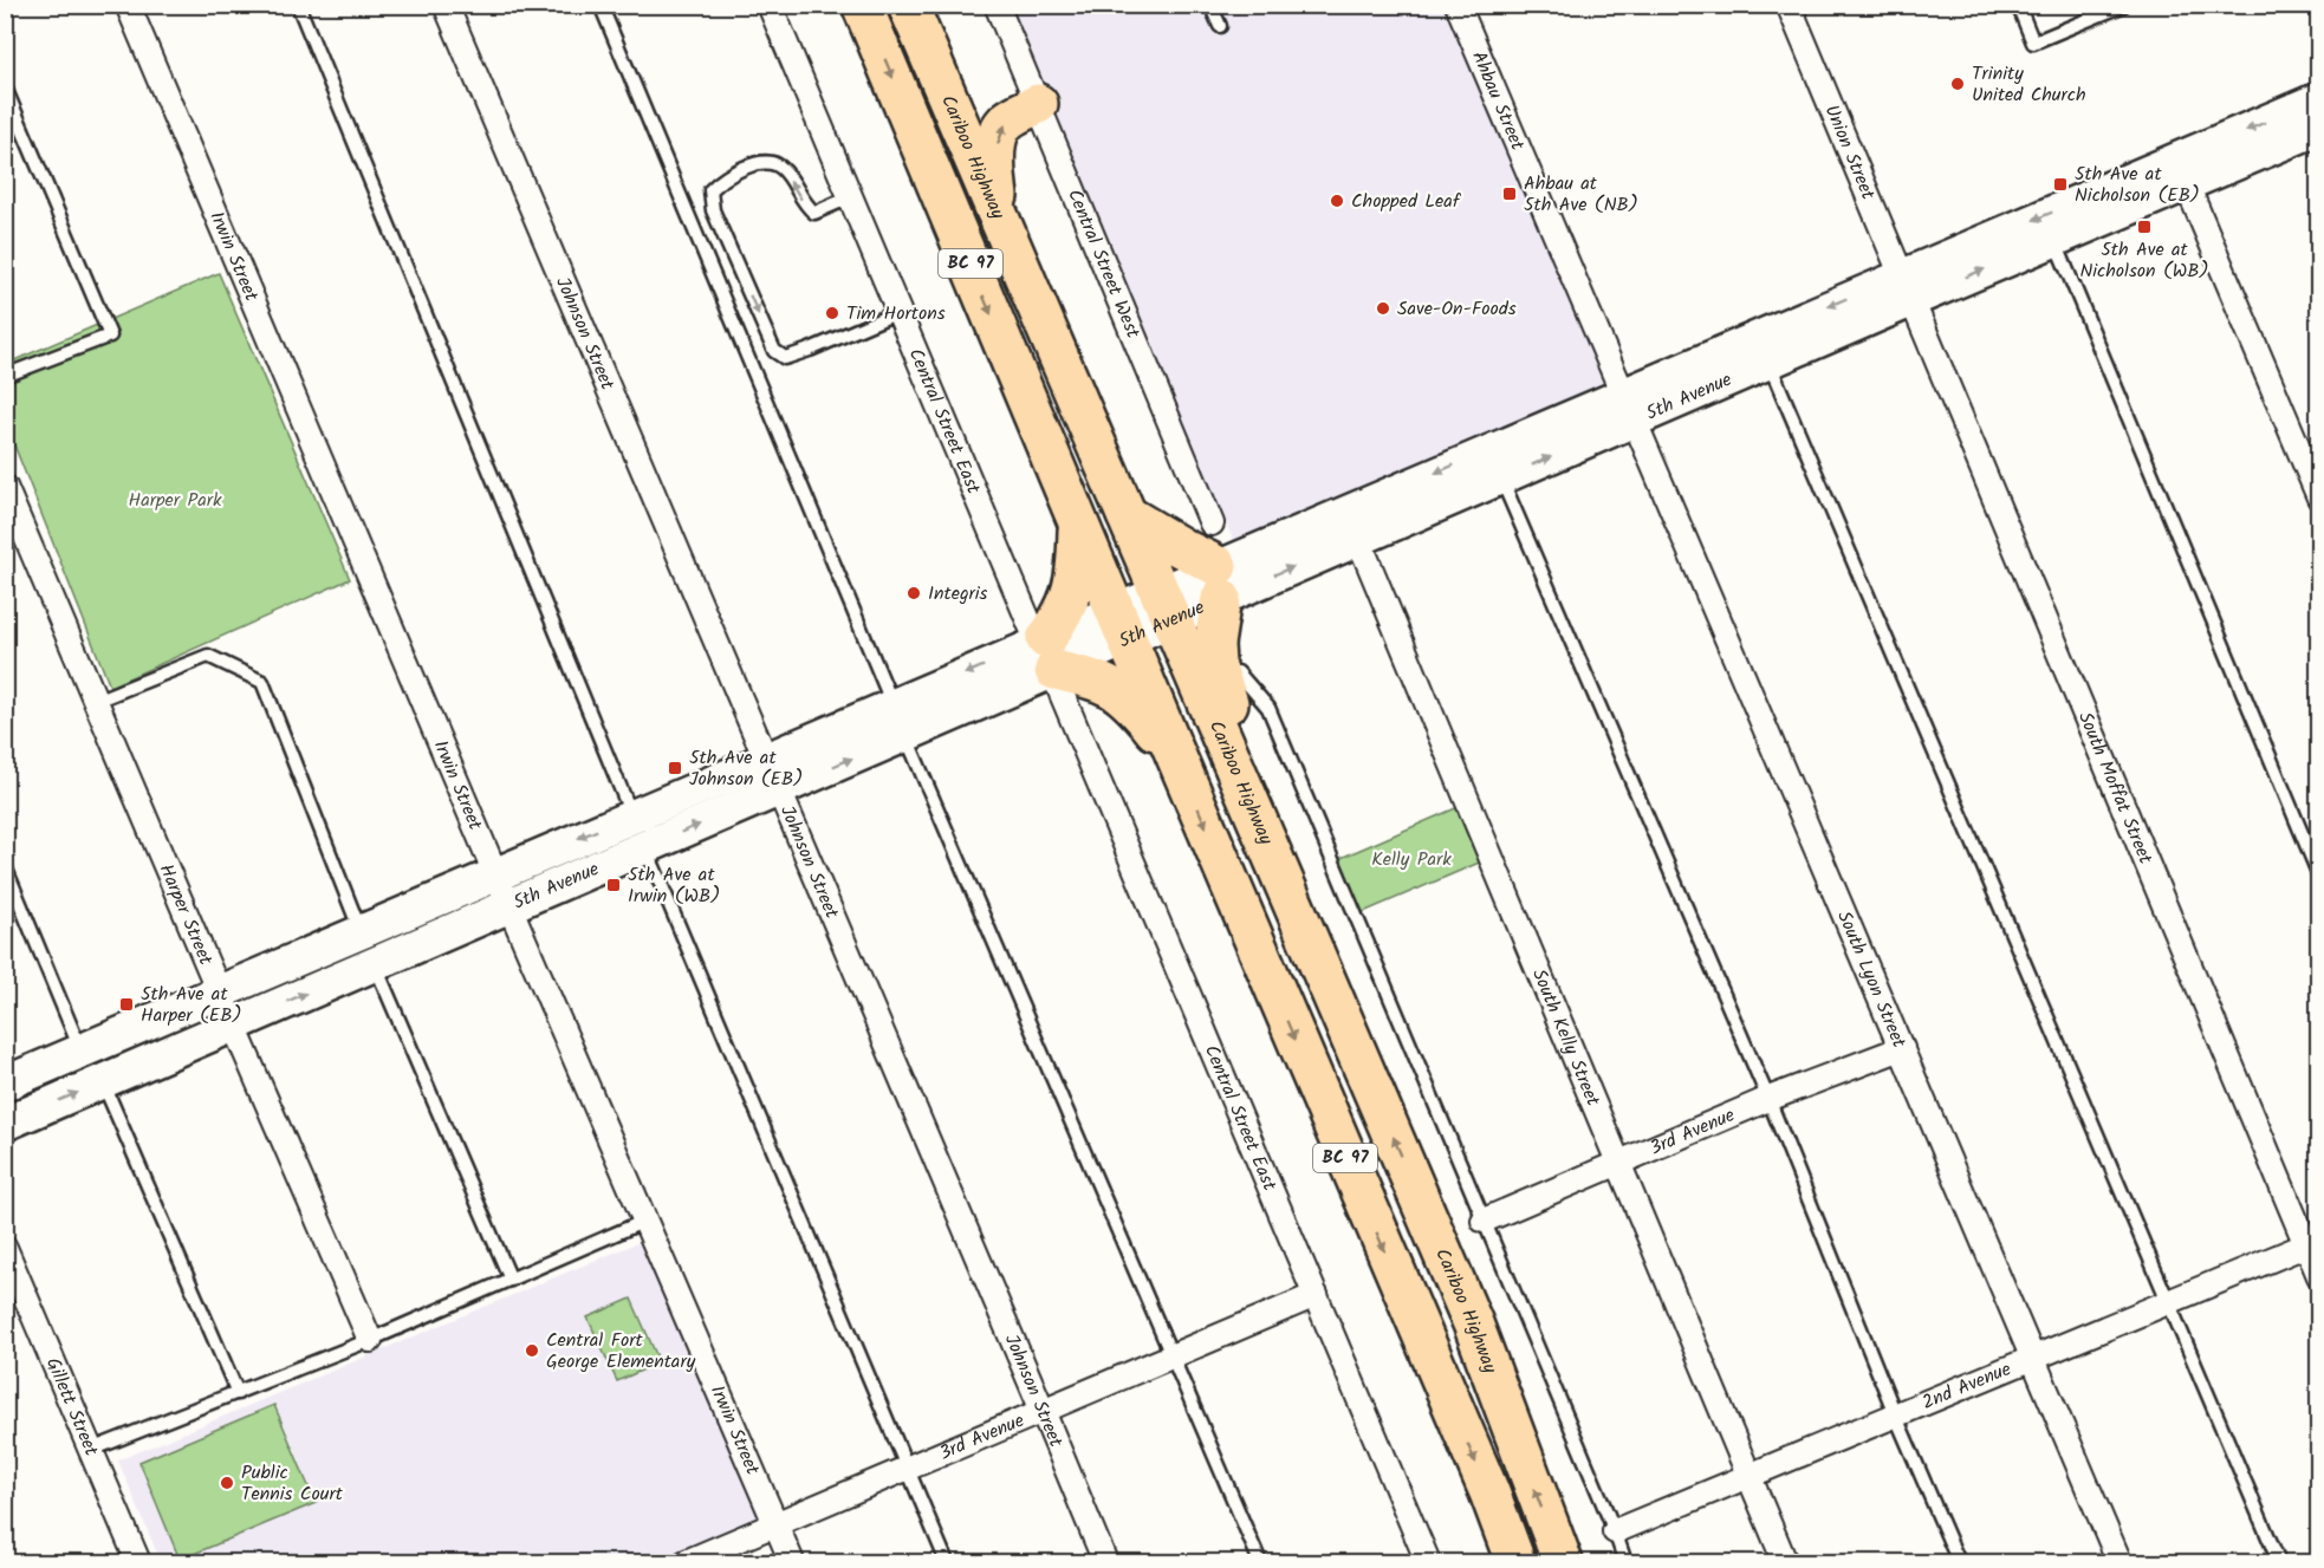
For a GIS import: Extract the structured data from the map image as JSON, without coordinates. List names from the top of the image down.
{
  "streets": {
    "highway": ["Cariboo Highway", "BC 97"],
    "main road": ["5th Avenue"],
    "street": [
      "Ahbau Street",
      "Union Street",
      "Irwin Street",
      "Central Street West",
      "Johnson Street",
      "Central Street East",
      "South Moffat Street",
      "Harper Street",
      "South Lyon Street",
      "South Kelly Street",
      "3rd Avenue",
      "2nd Avenue",
      "Gillett Street"
    ]
  },
  "crossings": [
    ["Ahbau Street", "5th Avenue"],
    ["Ahbau Street", "South Lyon Street"],
    ["Union Street", "5th Avenue"],
    ["Union Street", "South Moffat Street"],
    ["Cariboo Highway", "5th Avenue"],
    ["Irwin Street", "5th Avenue"],
    ["Irwin Street", "3rd Avenue"],
    ["Johnson Street", "5th Avenue"],
    ["Johnson Street", "3rd Avenue"],
    ["5th Avenue", "Central Street East"],
    ["5th Avenue", "South Moffat Street"],
    ["5th Avenue", "Harper Street"],
    ["5th Avenue", "South Lyon Street"],
    ["5th Avenue", "South Kelly Street"],
    ["Central Street East", "3rd Avenue"],
    ["South Moffat Street", "2nd Avenue"],
    ["South Lyon Street", "3rd Avenue"],
    ["South Lyon Street", "2nd Avenue"],
    ["South Kelly Street", "3rd Avenue"],
    ["South Kelly Street", "2nd Avenue"]
  ],
  "parks": ["Harper Park", "Kelly Park"],
  "places": {
    "other": [
      "Trinity United Church",
      "Chopped Leaf",
      "Save-On-Foods",
      "Tim Hortons",
      "Integris",
      "Central Fort George Elementary",
      "Public Tennis Court"
    ],
    "transit": [
      "5th Ave at Nicholson (EB)",
      "Ahbau at 5th Ave (NB)",
      "5th Ave at Nicholson (WB)",
      "5th Ave at Johnson (EB)",
      "5th Ave at Irwin (WB)",
      "5th Ave at Harper (EB)"
    ]
  }
}
